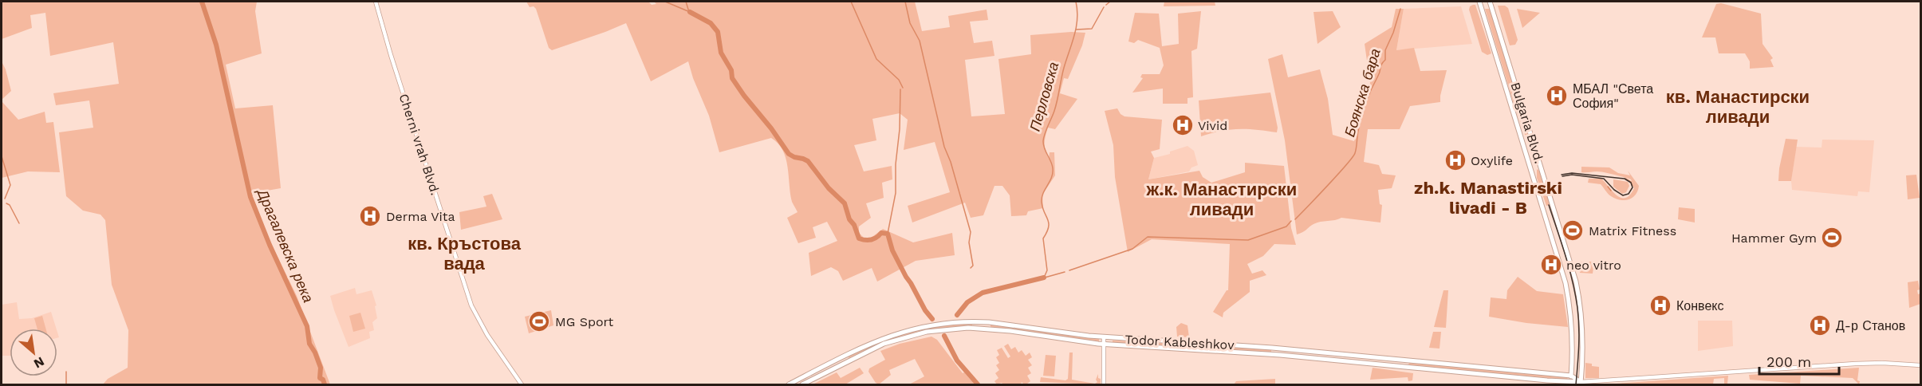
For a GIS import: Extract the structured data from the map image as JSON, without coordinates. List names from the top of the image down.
{
  "streets": {
    "main road": ["Bulgaria Blvd.", "Cherni vrah Blvd.", "Todor Kableshkov"]
  },
  "crossings": [
    ["Bulgaria Blvd.", "Todor Kableshkov"]
  ],
  "districts": [
    "кв. Манастирски ливади",
    "zh.k. Manastirski livadi - B",
    "ж.к. Манастирски ливади",
    "кв. Кръстова вада"
  ],
  "water": ["Боянска бара", "Перловска", "Драгалевска река"],
  "places": {
    "hospital": [
      "МБАЛ \"Света София\"",
      "Vivid",
      "Oxylife",
      "Derma Vita",
      "neo vitro",
      "Конвекс",
      "Д-р Станов"
    ],
    "sports": ["Matrix Fitness", "Hammer Gym", "MG Sport"]
  },
  "scale_bar": "200 m",
  "north": "bottom right"
}
